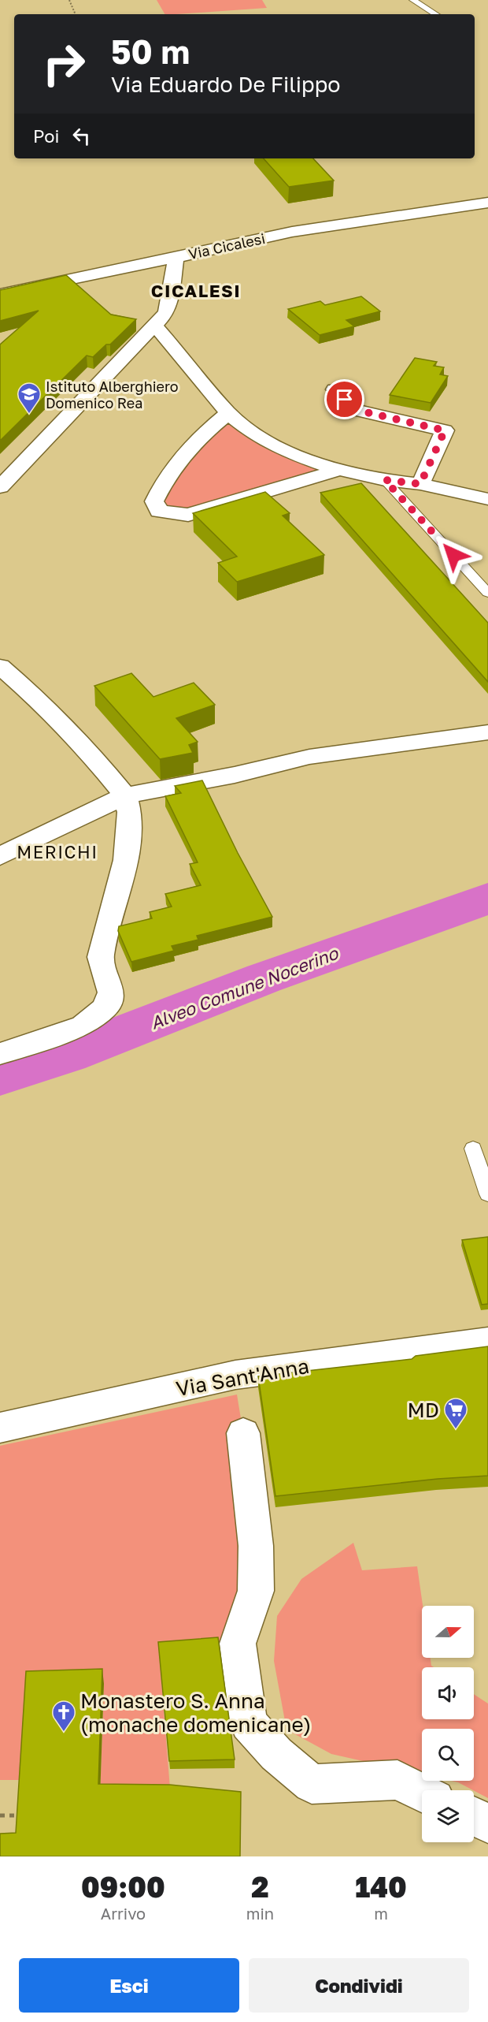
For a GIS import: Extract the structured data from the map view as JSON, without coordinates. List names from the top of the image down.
{
  "streets": {
    "street": ["Via Cicalesi", "Via Sant'Anna"]
  },
  "districts": ["CICALESI", "MERICHI"],
  "water": ["Alveo Comune Nocerino"],
  "places": {
    "school or university": ["Istituto Alberghiero Domenico Rea"],
    "supermarket": ["MD"],
    "church": ["Monastero S. Anna (monache domenicane)"]
  },
  "north": "right",
  "page": {
    "turn": ["50 m", "Via Eduardo De Filippo"],
    "then": "Poi",
    "eta": [
      "09:00",
      "Arrivo",
      "2",
      "min",
      "140",
      "m"
    ],
    "buttons": ["Esci", "Condividi"]
  }
}
